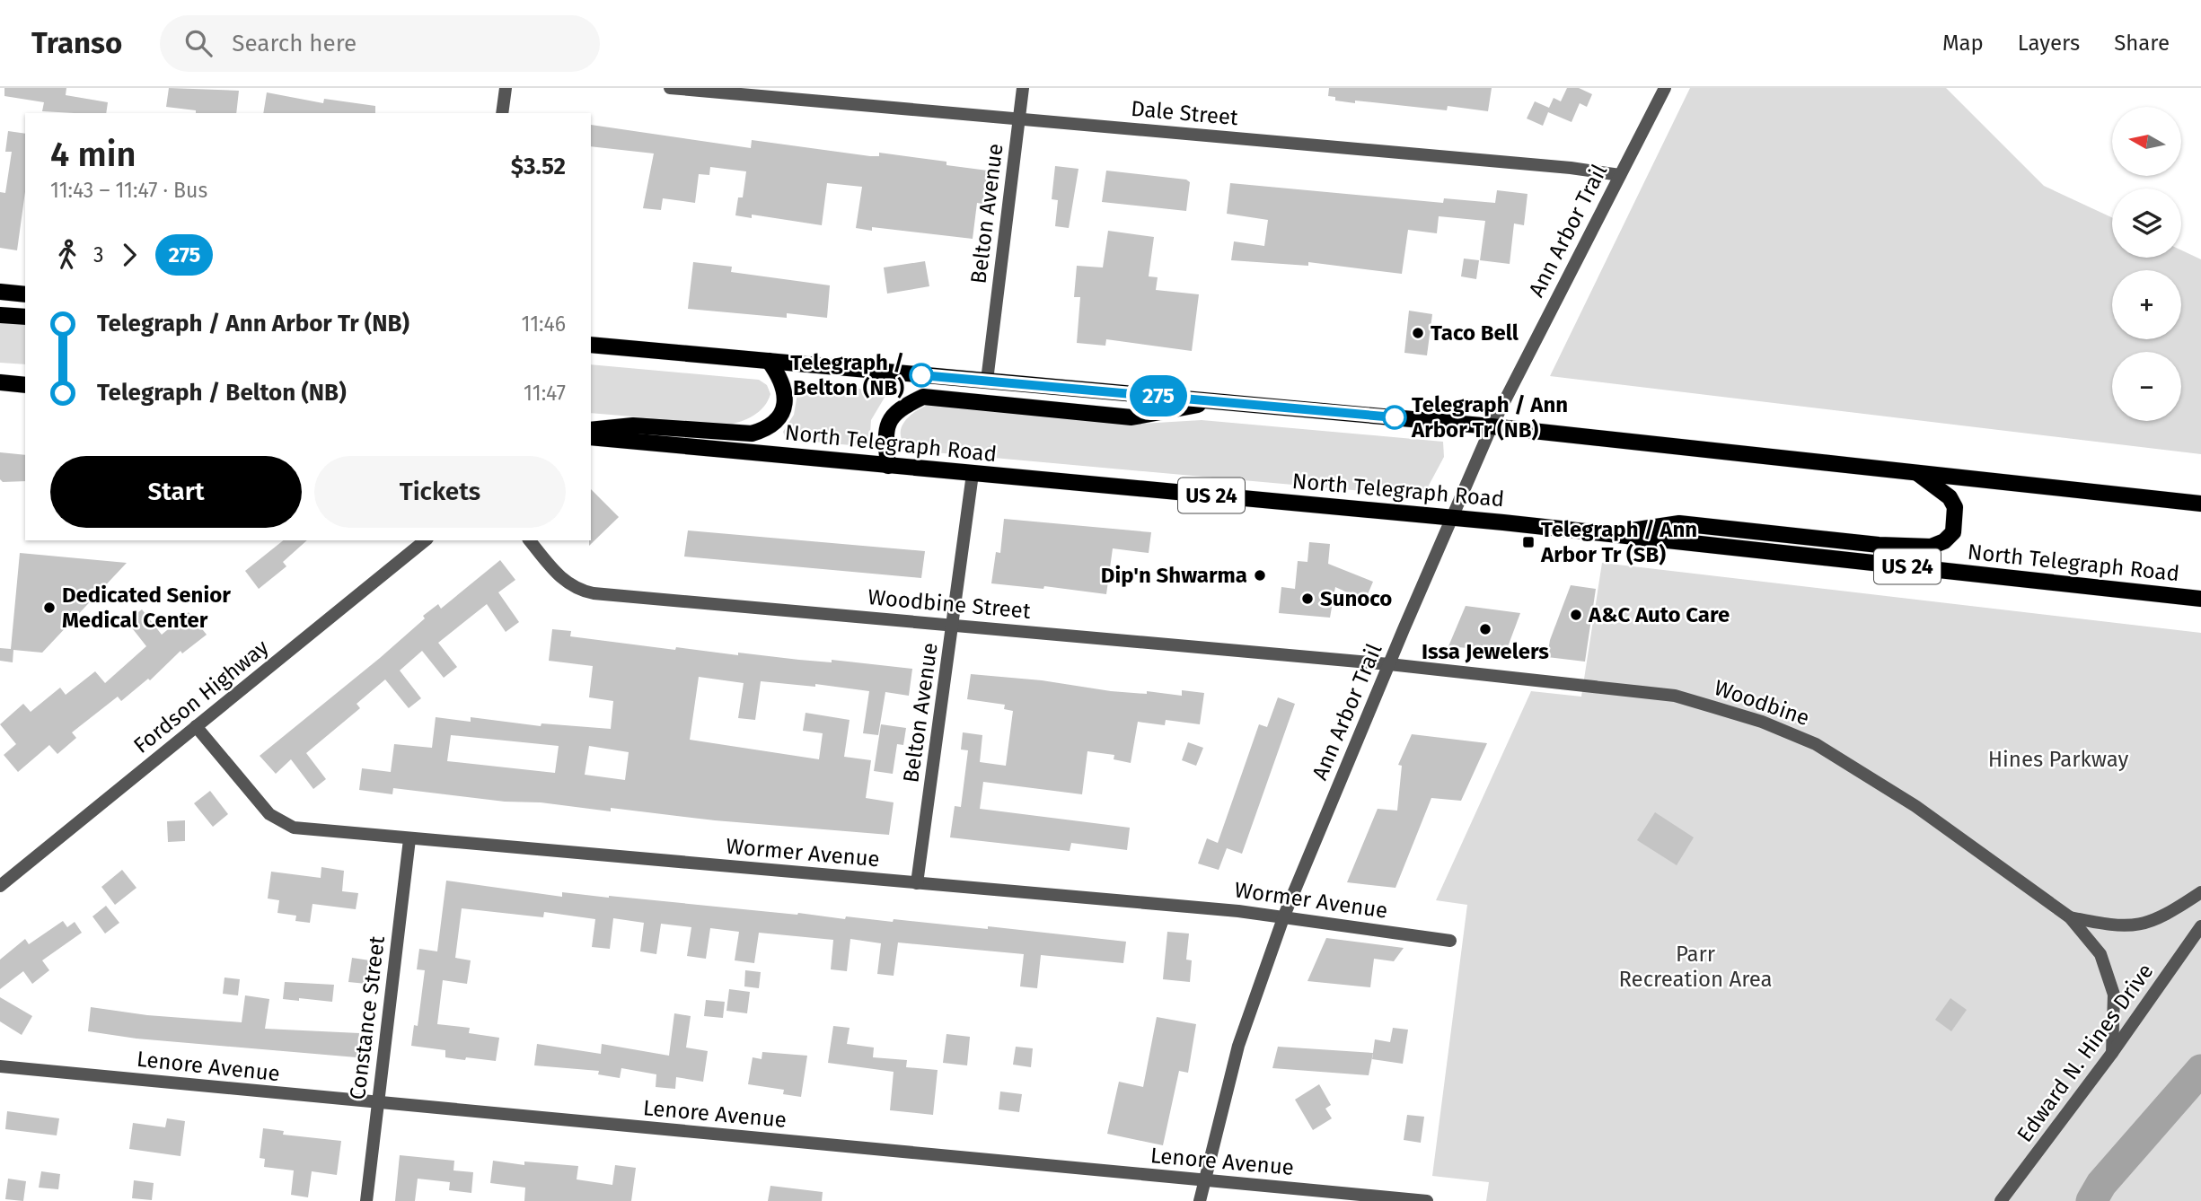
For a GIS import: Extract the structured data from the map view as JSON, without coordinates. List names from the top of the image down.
{
  "streets": {
    "main road": ["North Telegraph Road", "US 24"],
    "street": [
      "Dale Street",
      "Belton Avenue",
      "Ann Arbor Trail",
      "Woodbine Street",
      "Fordson Highway",
      "Woodbine",
      "Wormer Avenue",
      "Constance Street",
      "Edward N. Hines Drive",
      "Lenore Avenue"
    ]
  },
  "crossings": [
    ["Dale Street", "Belton Avenue"],
    ["Dale Street", "Ann Arbor Trail"],
    ["Belton Avenue", "North Telegraph Road"],
    ["Belton Avenue", "Woodbine Street"],
    ["Belton Avenue", "Wormer Avenue"],
    ["Ann Arbor Trail", "North Telegraph Road"],
    ["Ann Arbor Trail", "Woodbine Street"],
    ["Ann Arbor Trail", "Woodbine"],
    ["Ann Arbor Trail", "Wormer Avenue"],
    ["Ann Arbor Trail", "Lenore Avenue"],
    ["Woodbine Street", "Woodbine"],
    ["Fordson Highway", "Wormer Avenue"],
    ["Woodbine", "Edward N. Hines Drive"],
    ["Wormer Avenue", "Constance Street"],
    ["Constance Street", "Lenore Avenue"]
  ],
  "parks": ["Hines Parkway", "Parr Recreation Area"],
  "places": {
    "other": [
      "Taco Bell",
      "Telegraph / Belton (NB)",
      "Telegraph / Ann Arbor Tr (NB)",
      "Dip'n Shwarma",
      "Sunoco",
      "Dedicated Senior Medical Center",
      "A&C Auto Care",
      "Issa Jewelers"
    ],
    "transit": ["Telegraph / Ann Arbor Tr (SB)"]
  },
  "lines": ["bus line 275"],
  "north": "left",
  "page": {
    "header": "Transo",
    "search": "Search here",
    "nav": ["Map", "Layers", "Share"],
    "on_map": "275",
    "map_buttons": ["+", "−"],
    "heading": ["4 min", "11:43 – 11:47 · Bus", "$3.52"],
    "legs": ["3", "275"],
    "list": [
      {
        "name": "Telegraph / Ann Arbor Tr (NB)",
        "value": "11:46"
      },
      {
        "name": "Telegraph / Belton (NB)",
        "value": "11:47"
      }
    ],
    "buttons": ["Start", "Tickets"]
  }
}
